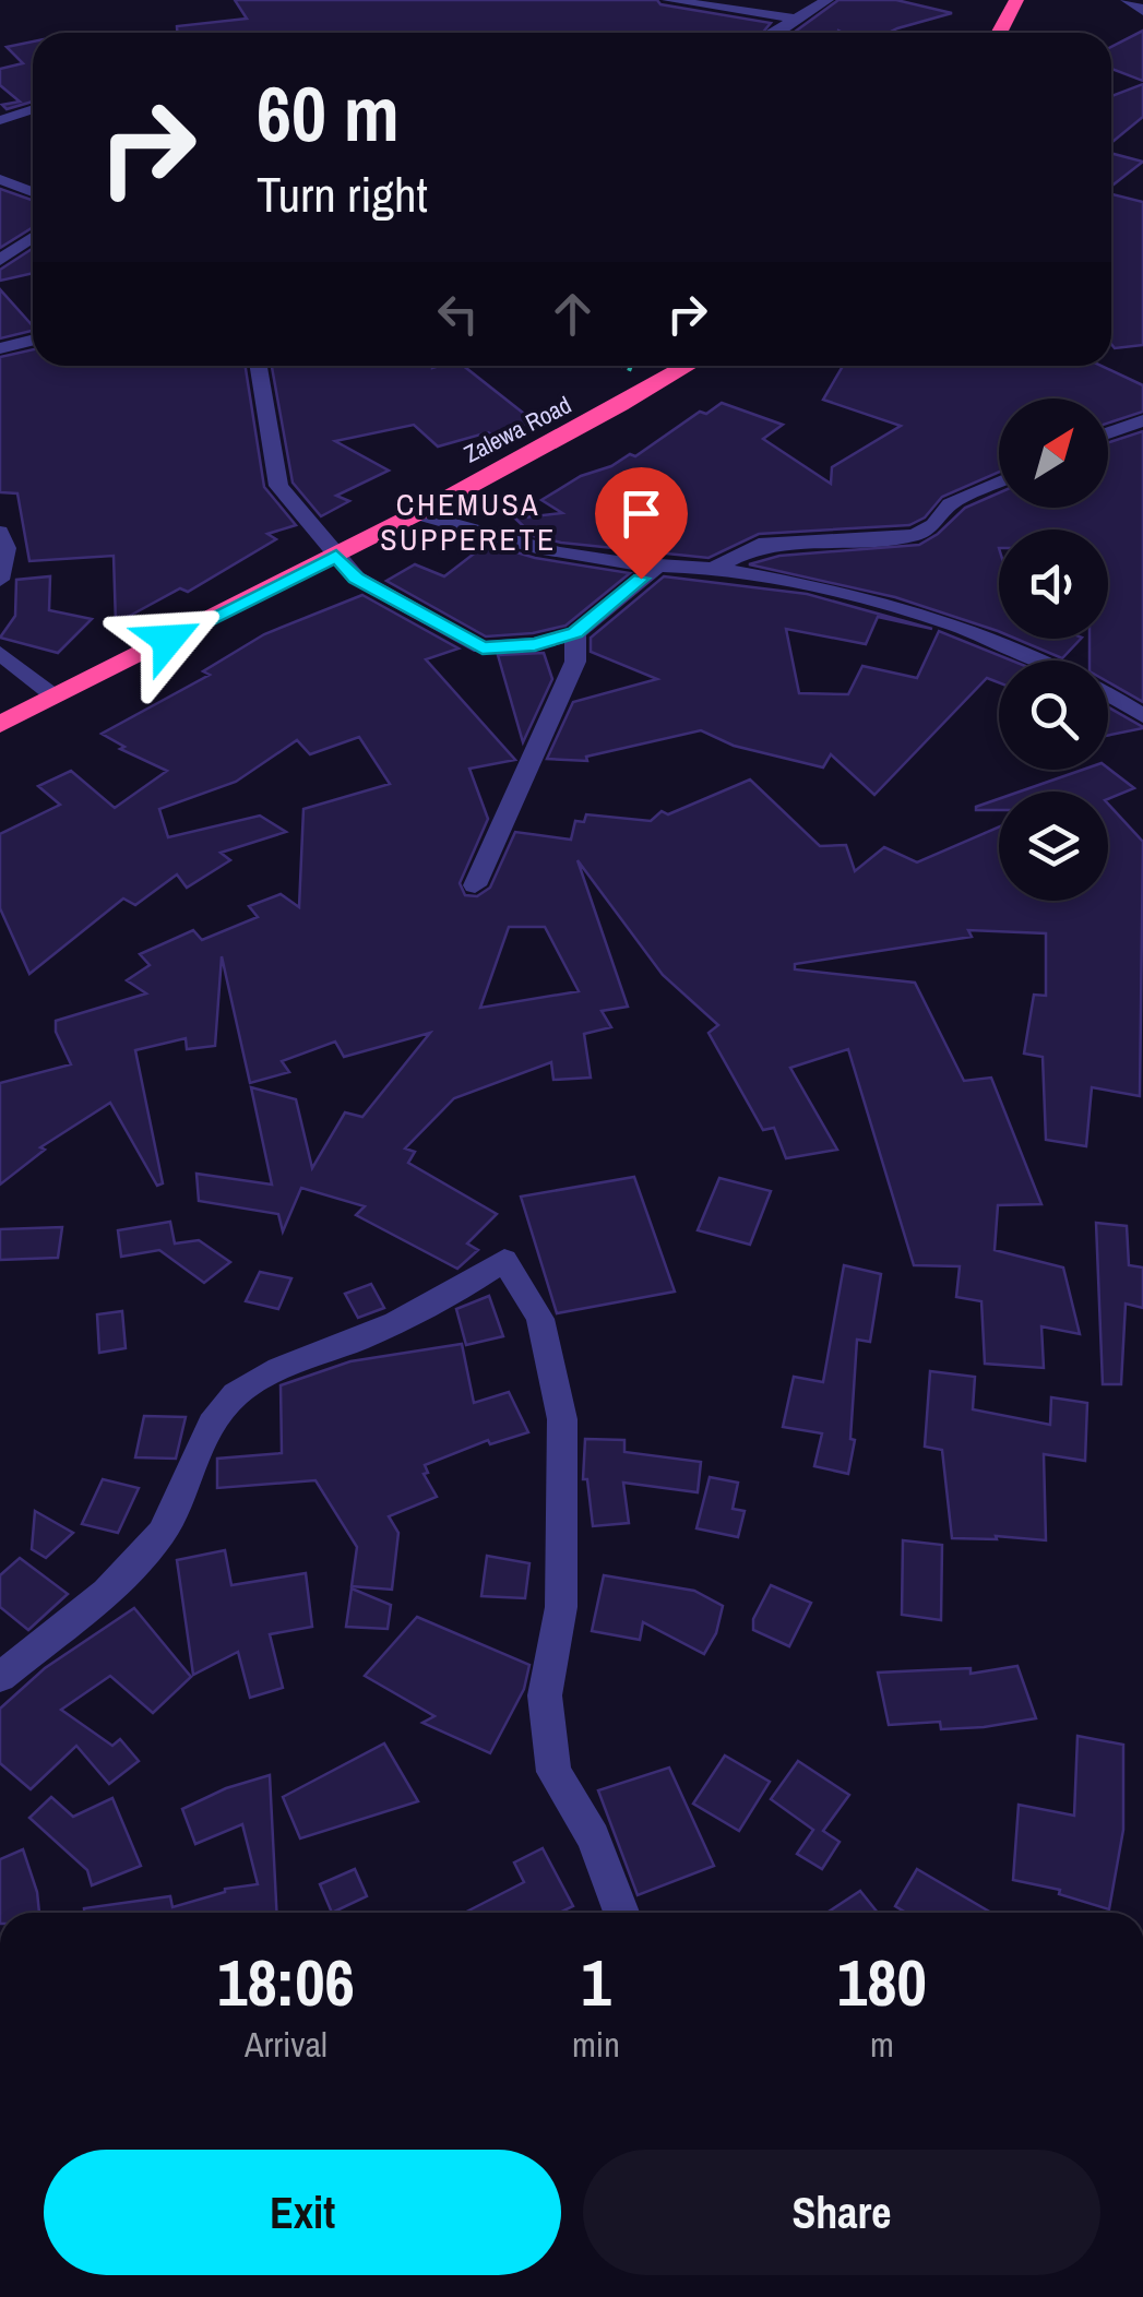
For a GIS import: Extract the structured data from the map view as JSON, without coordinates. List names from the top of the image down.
{
  "streets": {
    "highway": ["Zalewa Road"]
  },
  "districts": ["CHEMUSA SUPPERETE"],
  "north": "top right",
  "page": {
    "turn": ["60 m", "Turn right"],
    "eta": [
      "18:06",
      "Arrival",
      "1",
      "min",
      "180",
      "m"
    ],
    "buttons": ["Exit", "Share"]
  }
}
